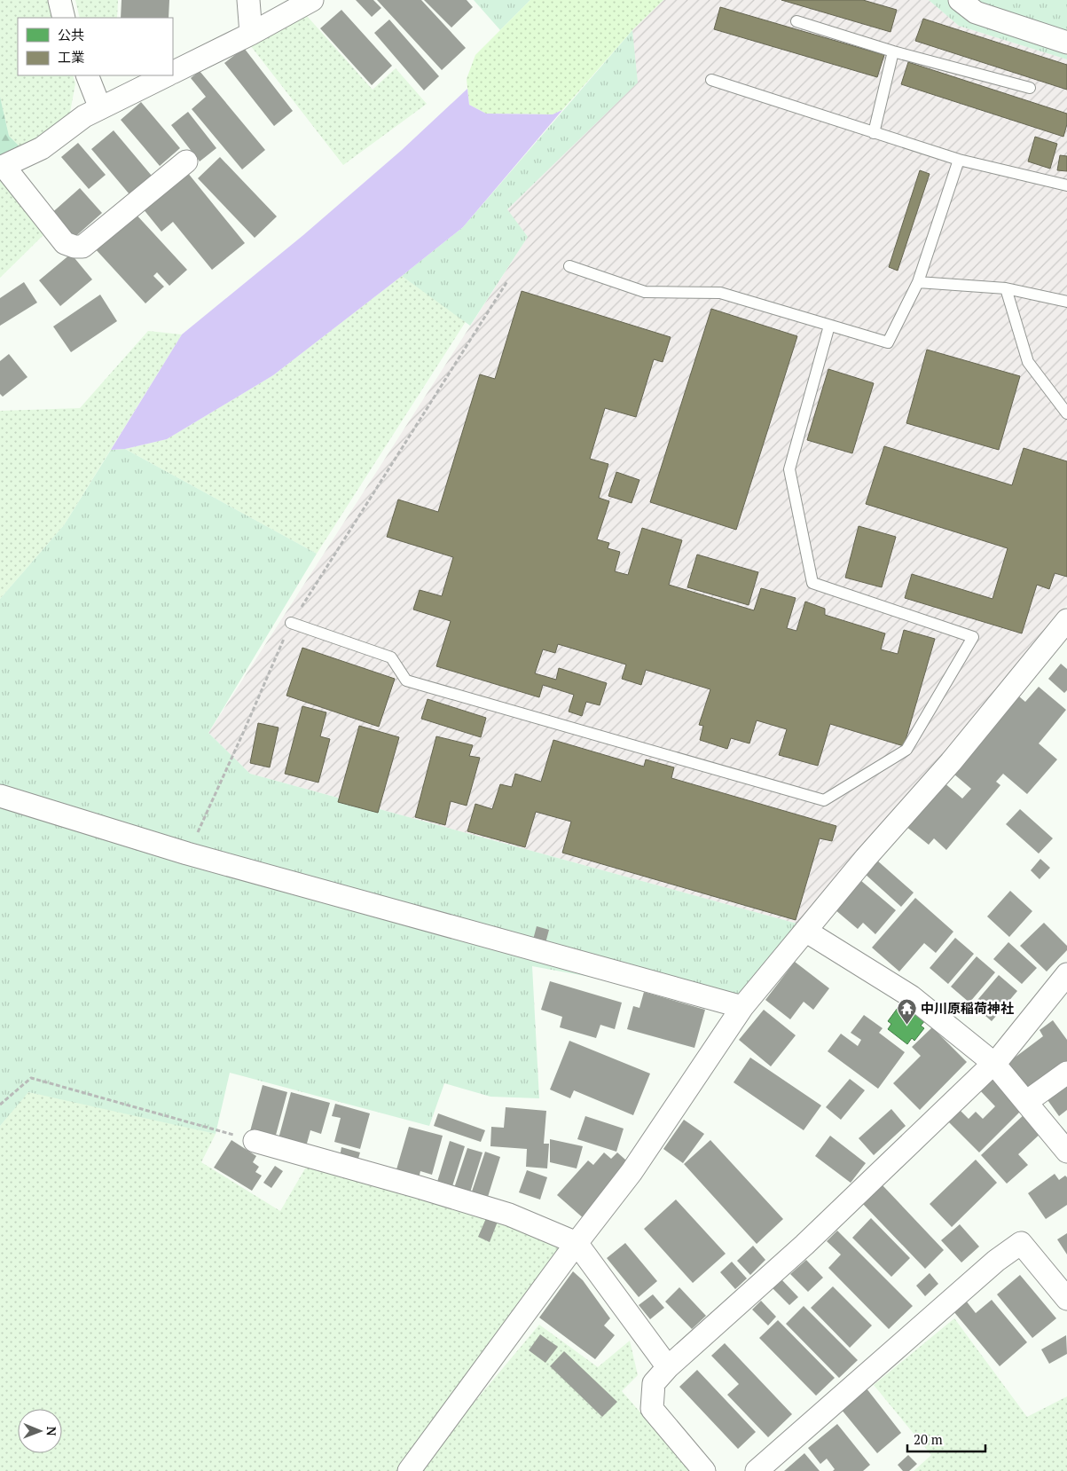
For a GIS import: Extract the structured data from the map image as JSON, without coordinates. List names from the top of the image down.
{
  "places": {
    "temple": ["中川原稲荷神社"]
  },
  "legend": ["公共", "工業"],
  "scale_bar": "20 m",
  "north": "right"
}
